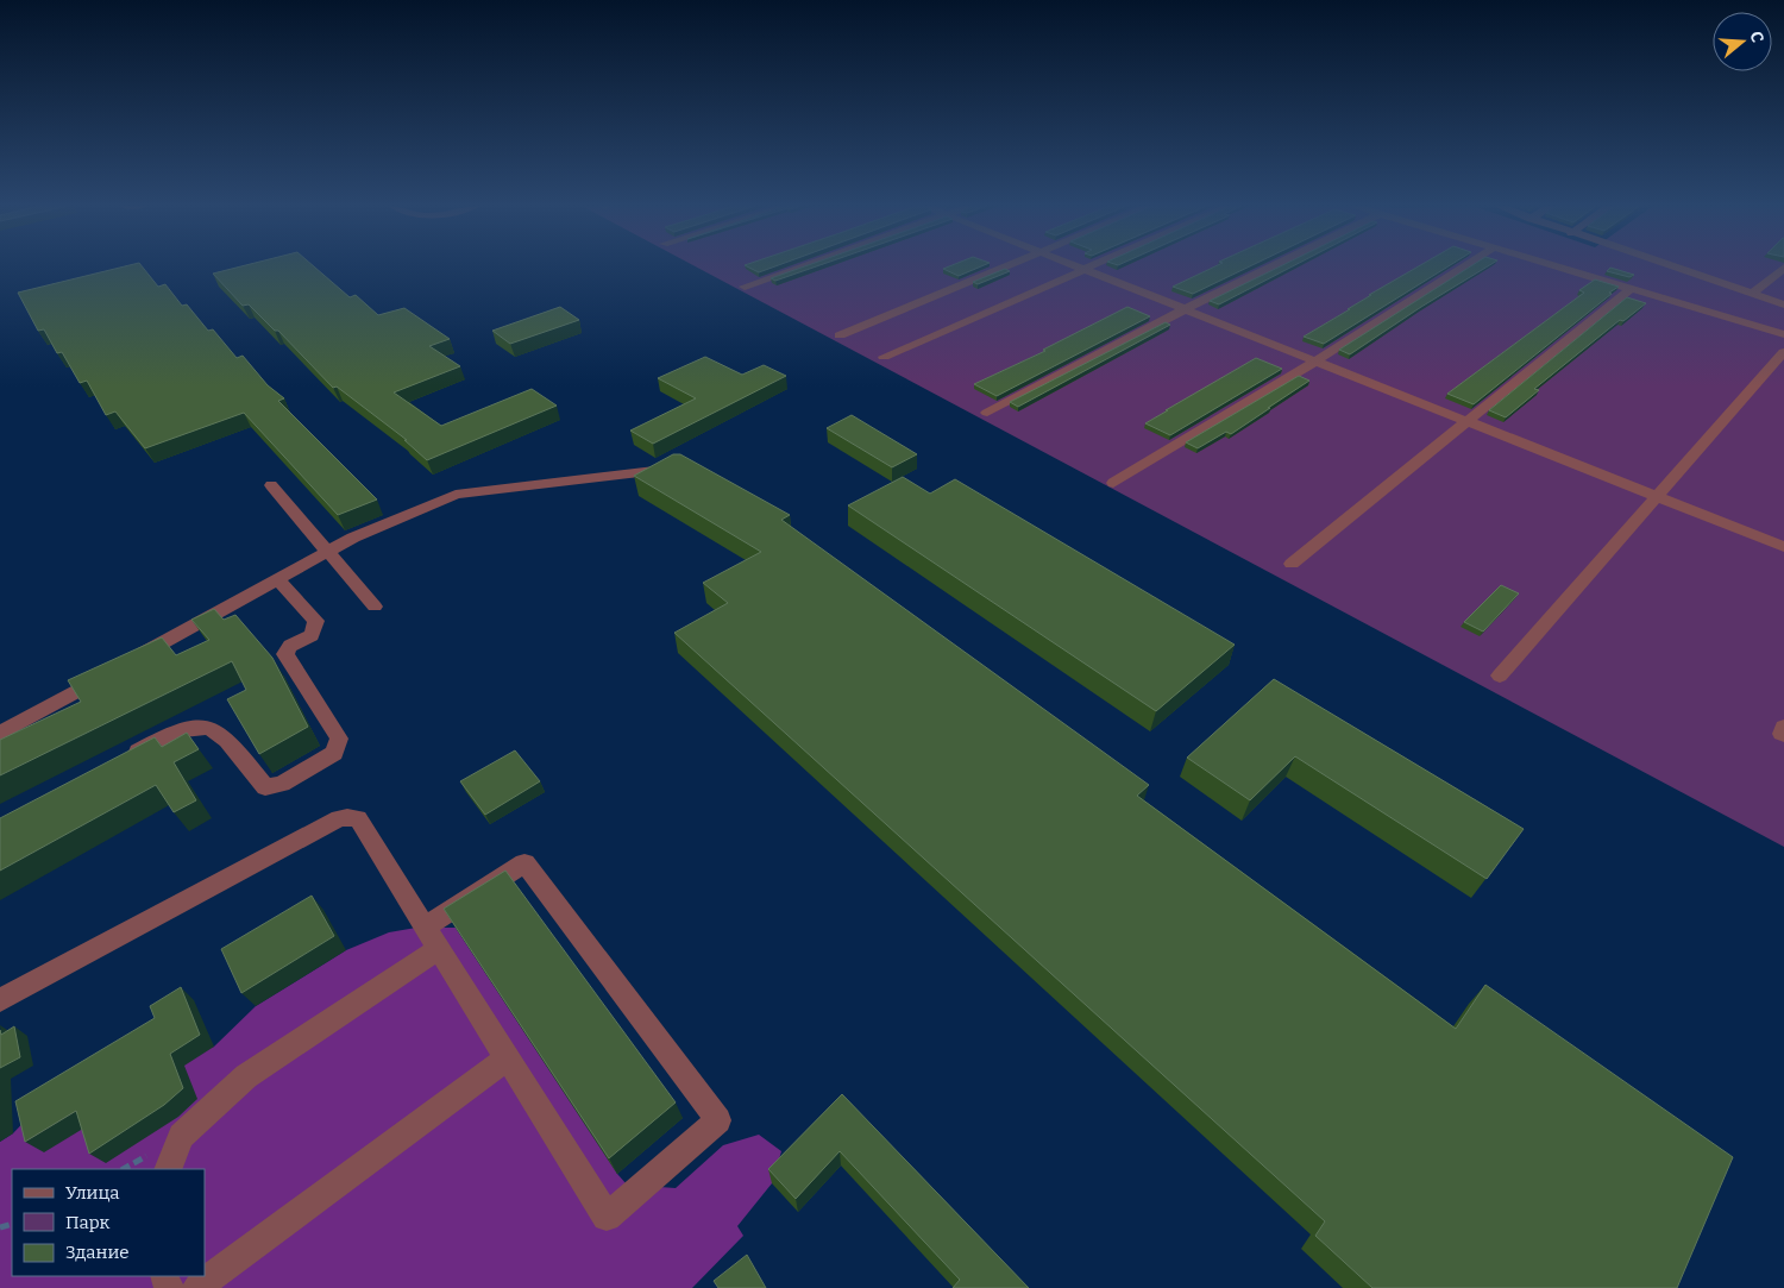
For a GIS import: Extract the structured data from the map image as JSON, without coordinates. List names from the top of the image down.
{
  "legend": ["Улица", "Парк", "Здание"],
  "north": "right"
}
